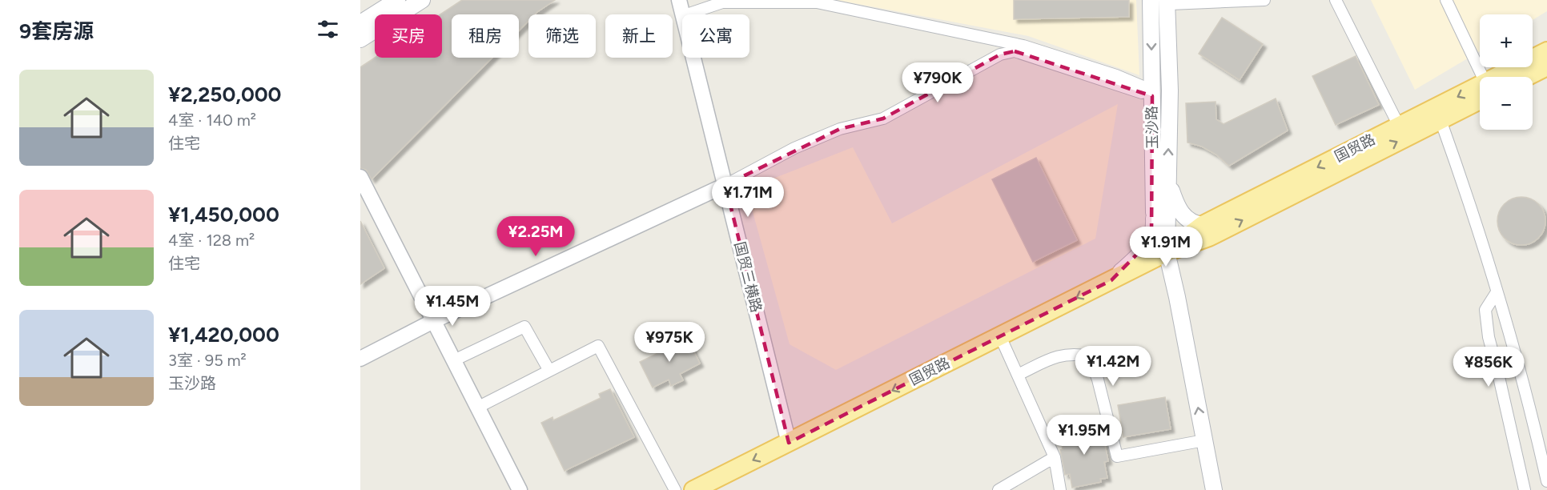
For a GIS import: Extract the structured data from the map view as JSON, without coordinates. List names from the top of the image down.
{
  "streets": {
    "main road": ["玉沙路", "国贸路"],
    "street": ["国贸三横路"]
  },
  "crossings": [
    ["玉沙路", "国贸路"],
    ["国贸路", "国贸三横路"]
  ],
  "page": {
    "heading": "9套房源",
    "map_buttons": ["+", "−"],
    "chip": [
      "买房",
      "租房",
      "筛选",
      "新上",
      "公寓"
    ],
    "list": [
      {
        "name": "¥2,250,000",
        "note": "4室 · 140 m² · 住宅"
      },
      {
        "name": "¥1,450,000",
        "note": "4室 · 128 m² · 住宅"
      },
      {
        "name": "¥1,420,000",
        "note": "3室 · 95 m² · 玉沙路"
      }
    ],
    "price": [
      "¥790K",
      "¥1.71M",
      "¥2.25M",
      "¥1.91M",
      "¥1.45M",
      "¥975K",
      "¥1.42M",
      "¥856K",
      "¥1.95M"
    ]
  }
}
